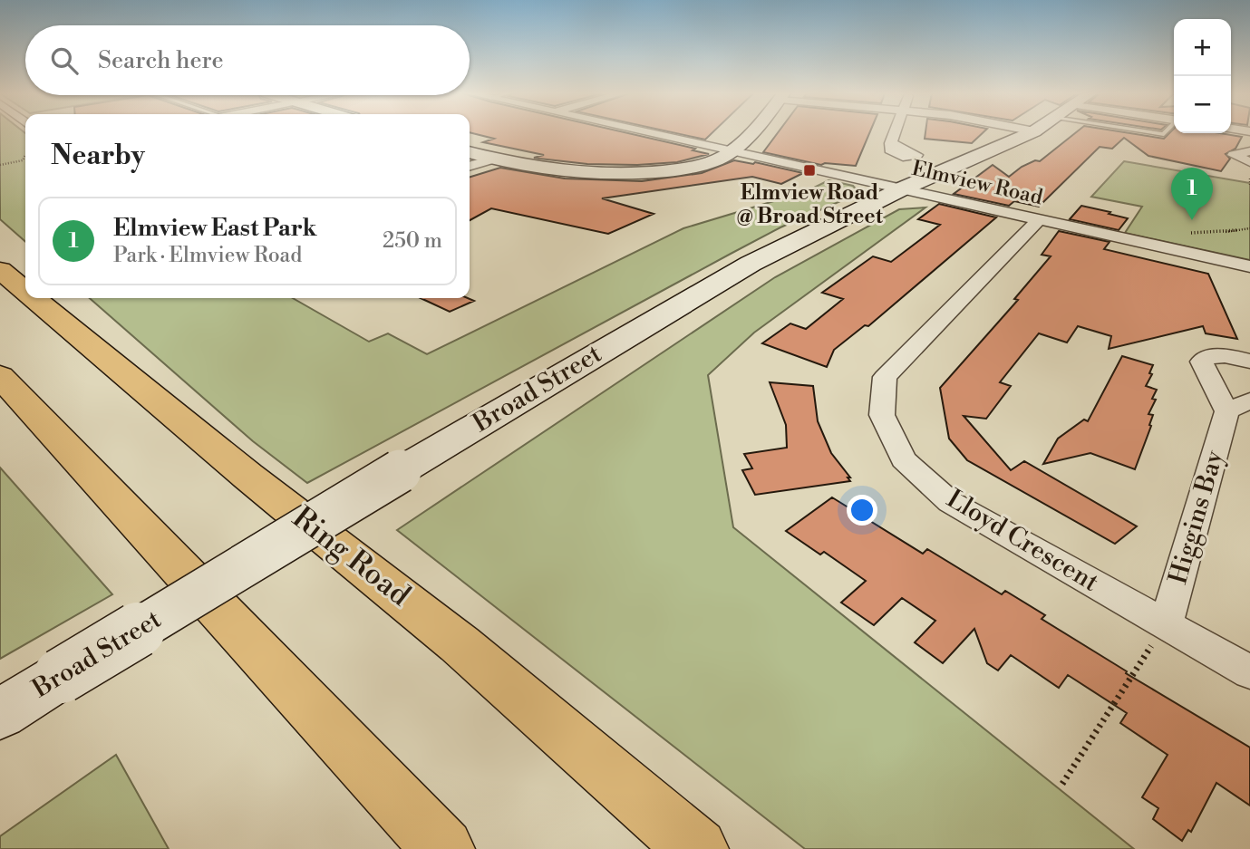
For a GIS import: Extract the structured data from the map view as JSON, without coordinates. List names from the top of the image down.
{
  "streets": {
    "highway": ["Ring Road"],
    "street": [
      "Elmview Road",
      "Broad Street",
      "Higgins Bay",
      "Lloyd Crescent"
    ]
  },
  "crossings": [
    ["Elmview Road", "Broad Street"],
    ["Elmview Road", "Lloyd Crescent"],
    ["Higgins Bay", "Lloyd Crescent"]
  ],
  "places": {
    "transit": ["Elmview Road @ Broad Street"]
  },
  "page": {
    "map_buttons": ["+", "−"],
    "search": "Search here",
    "heading": "Nearby",
    "pins": "1",
    "list": [
      {
        "mark": "1",
        "name": "Elmview East Park",
        "note": "Park · Elmview Road",
        "value": "250 m"
      }
    ]
  }
}
